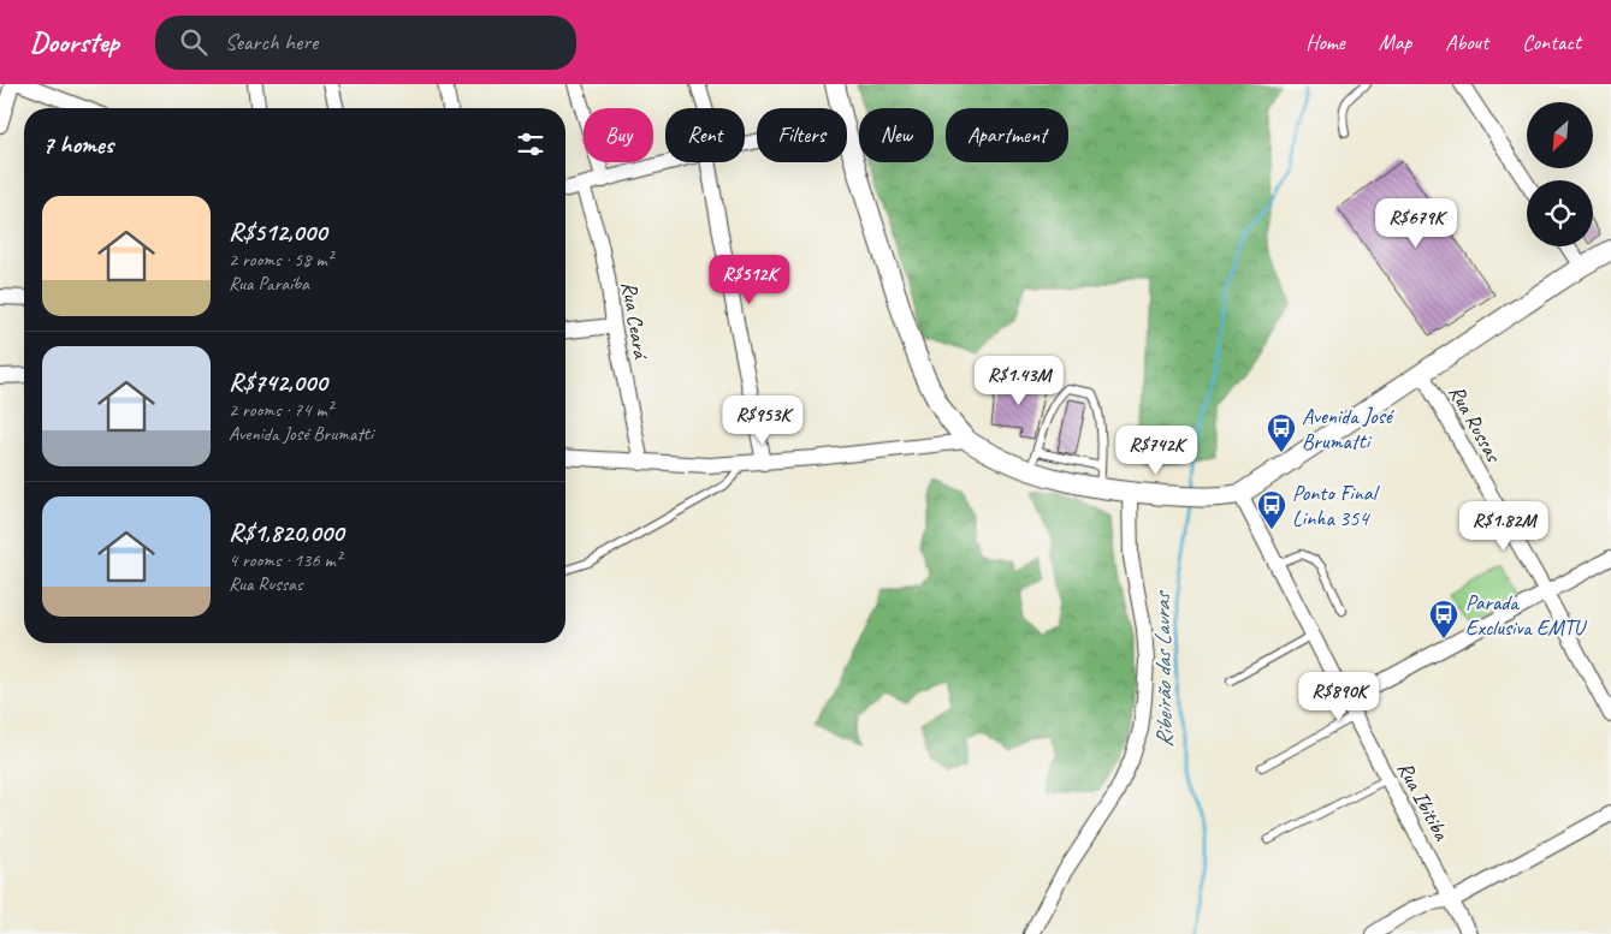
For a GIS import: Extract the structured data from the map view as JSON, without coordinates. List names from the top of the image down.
{
  "streets": {
    "street": ["Rua Ceará", "Rua Russas", "Rua Ibitiba"]
  },
  "water": ["Ribeirão das Lavras"],
  "places": {
    "bus stop": ["Avenida José Brumatti", "Ponto Final Linha 354", "Parada Exclusiva EMTU"]
  },
  "north": "bottom left",
  "page": {
    "header": "Doorstep",
    "search": "Search here",
    "nav": [
      "Home",
      "Map",
      "About",
      "Contact"
    ],
    "chip": [
      "Buy",
      "Rent",
      "Filters",
      "New",
      "Apartment"
    ],
    "heading": "7 homes",
    "list": [
      {
        "name": "R$512,000",
        "note": "2 rooms · 58 m² · Rua Paraíba"
      },
      {
        "name": "R$742,000",
        "note": "2 rooms · 74 m² · Avenida José Brumatti"
      },
      {
        "name": "R$1,820,000",
        "note": "4 rooms · 136 m² · Rua Russas"
      }
    ],
    "price": [
      "R$679K",
      "R$512K",
      "R$1.43M",
      "R$953K",
      "R$742K",
      "R$1.82M",
      "R$890K"
    ]
  }
}
